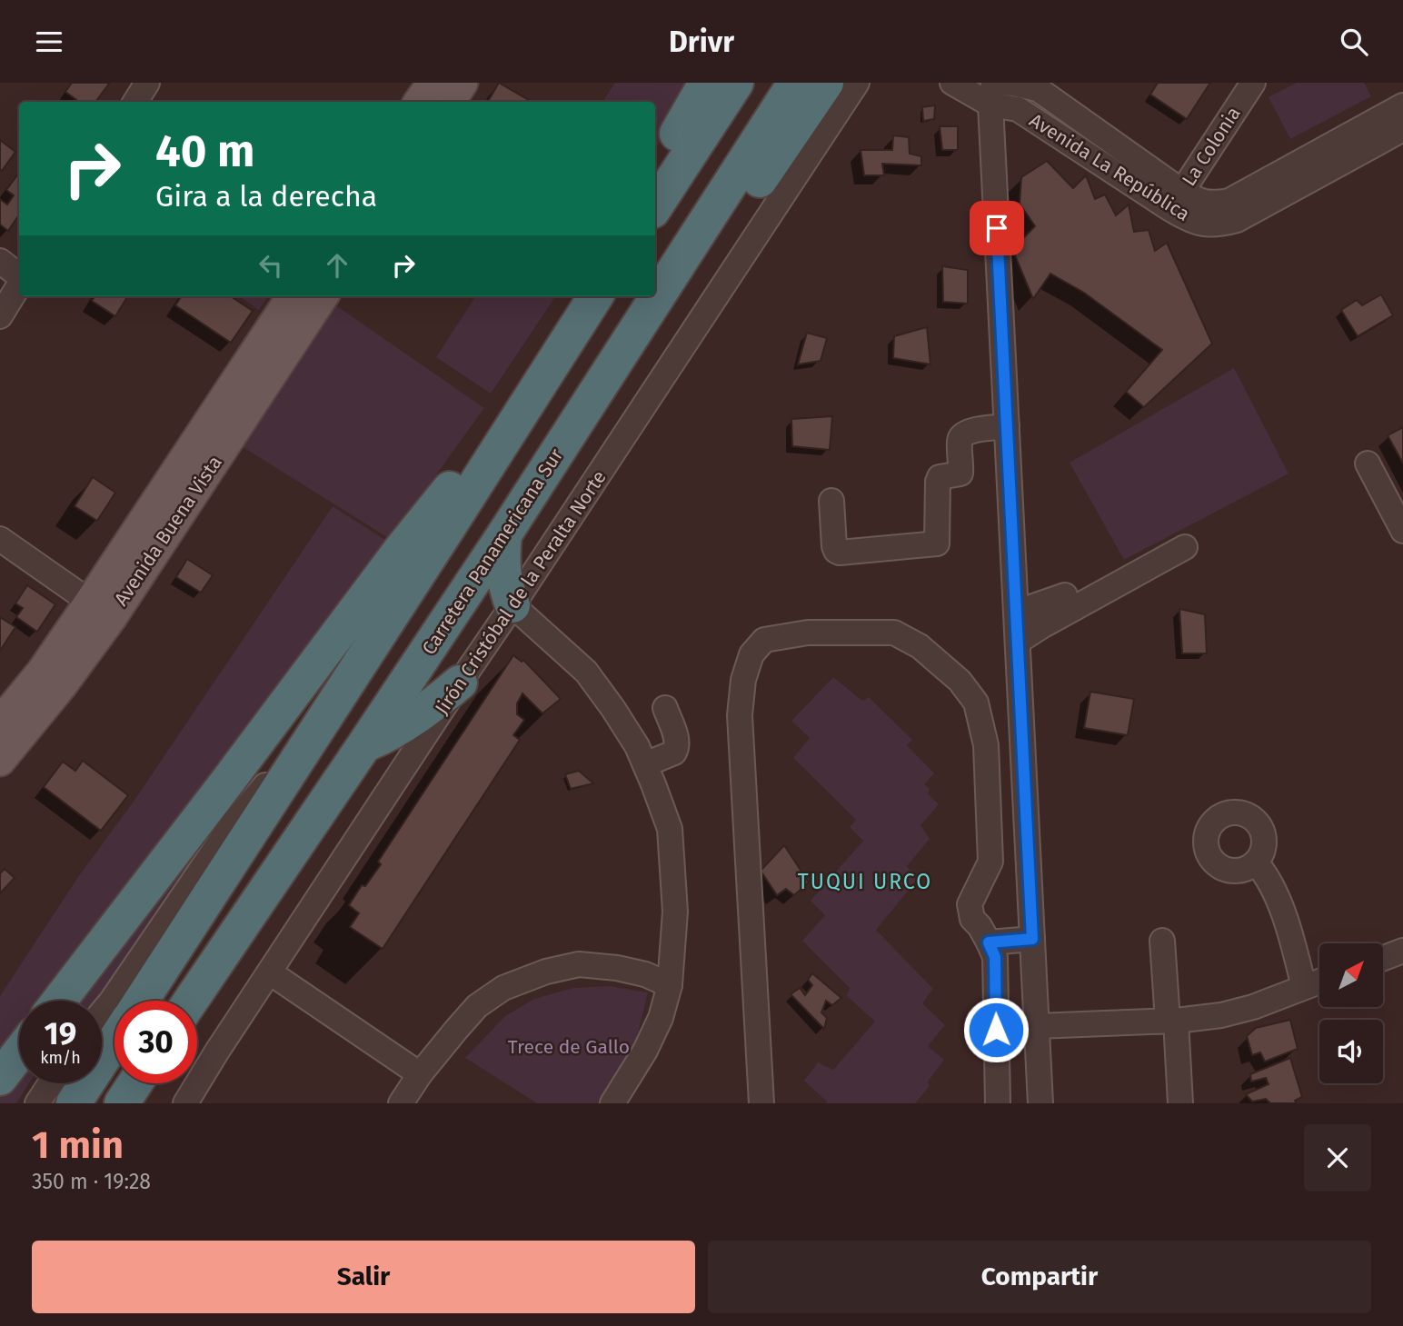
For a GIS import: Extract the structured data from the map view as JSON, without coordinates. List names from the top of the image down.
{
  "streets": {
    "highway": ["Carretera Panamericana Sur"],
    "main road": ["Avenida Buena Vista"],
    "street": ["La Colonia", "Avenida La República", "Jirón Cristóbal de la Peralta Norte"]
  },
  "crossings": [
    ["La Colonia", "Avenida La República"]
  ],
  "districts": ["TUQUI URCO"],
  "parks": ["Trece de Gallo"],
  "north": "top right",
  "page": {
    "header": "Drivr",
    "turn": ["40 m", "Gira a la derecha"],
    "speed": "19 km/h",
    "limit": "30",
    "heading": ["1 min", "350 m · 19:28"],
    "buttons": ["Salir", "Compartir"]
  }
}
